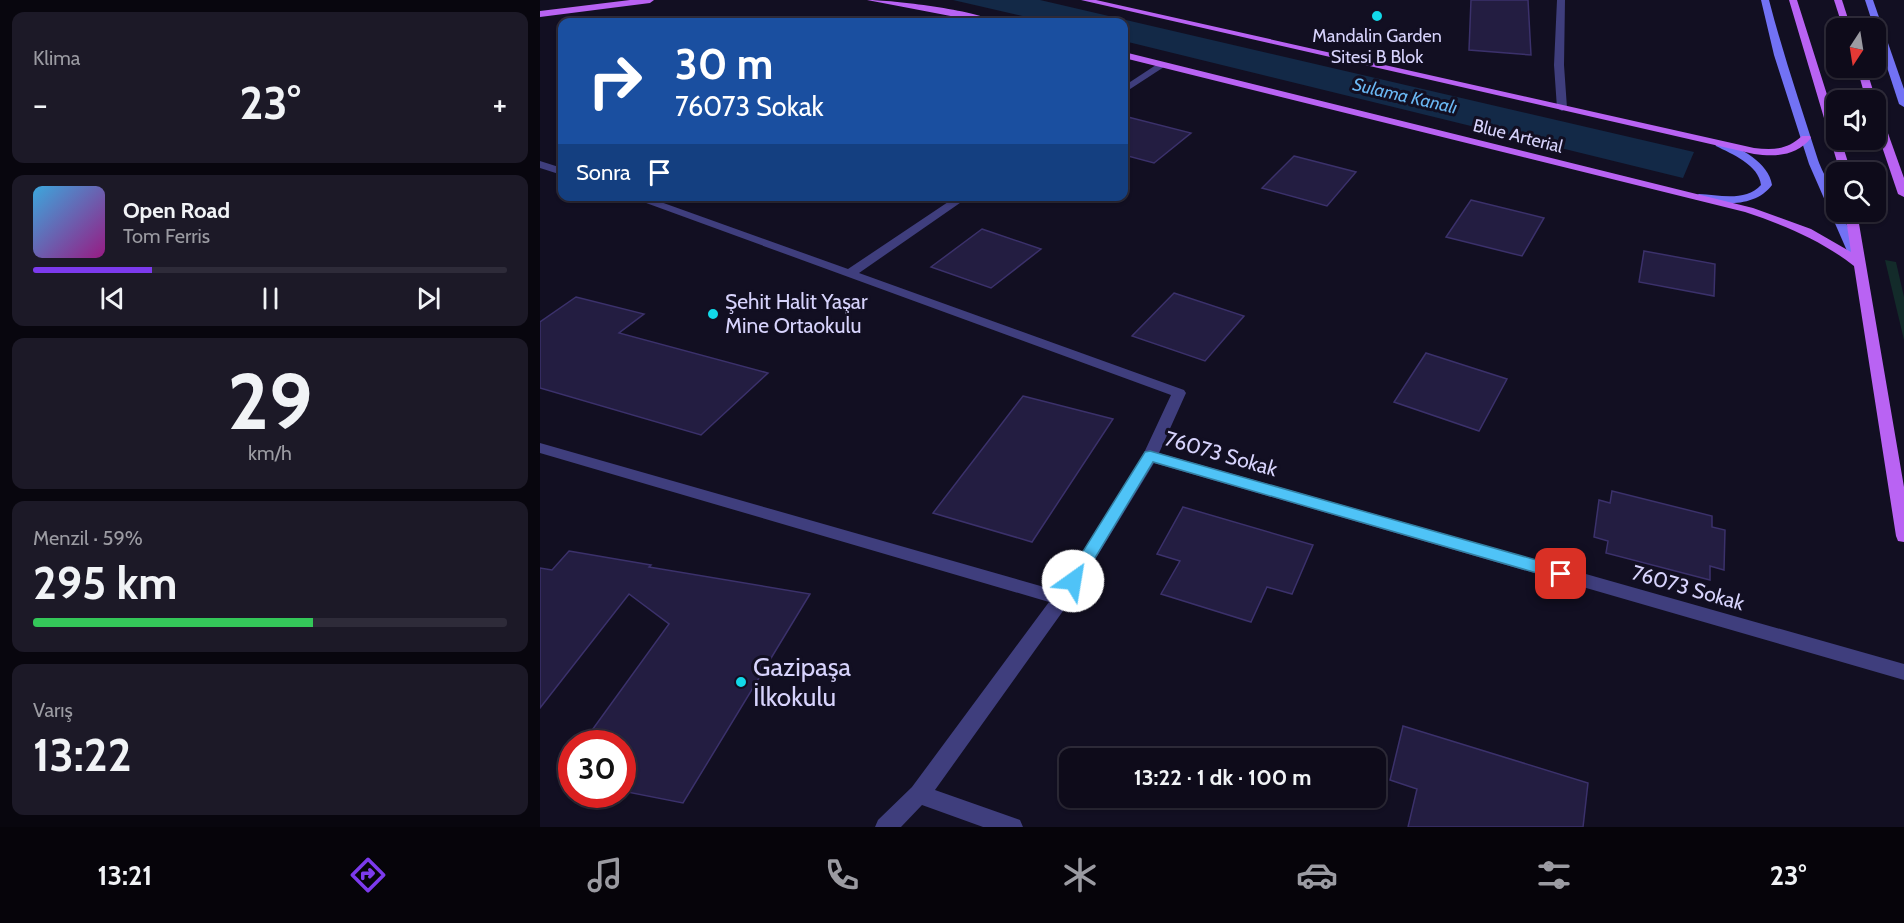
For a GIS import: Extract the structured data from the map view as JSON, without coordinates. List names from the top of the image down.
{
  "streets": {
    "main road": ["Blue Arterial"],
    "street": ["76073 Sokak"]
  },
  "water": ["Sulama Kanalı"],
  "places": ["Mandalin Garden Sitesi B Blok", "Şehit Halit Yaşar Mine Ortaokulu", "Gazipaşa İlkokulu"],
  "north": "bottom",
  "page": {
    "tile": [
      "Klima",
      ["29", "km/h"],
      ["Menzil · 59%", "295 km"],
      ["Varış", "13:22"]
    ],
    "turn": ["30 m", "76073 Sokak"],
    "heat": ["−", "23°", "+"],
    "then": "Sonra",
    "song": ["Open Road", "Tom Ferris"],
    "limit": "30",
    "trip": "13:22 · 1 dk · 100 m",
    "tabs": ["13:21", "23°"]
  }
}
